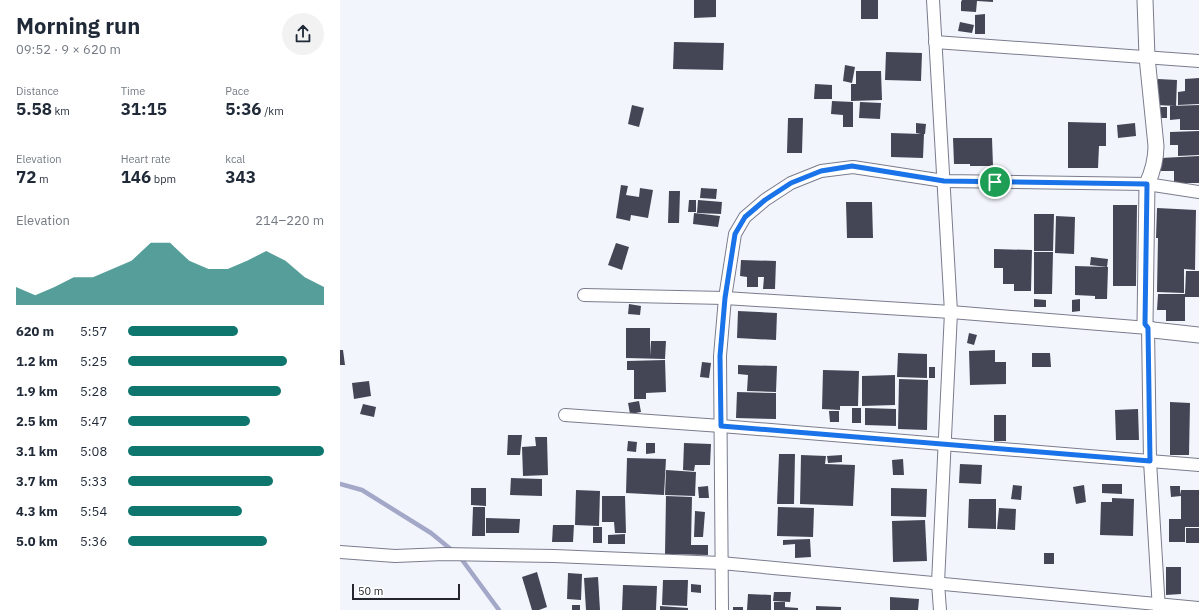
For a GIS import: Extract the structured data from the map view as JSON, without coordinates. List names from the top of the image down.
{
  "scale_bar": "50 m",
  "page": {
    "heading": ["Morning run", "09:52 · 9 × 620 m"],
    "stats": [
      ["Distance", "5.58 km"],
      ["Time", "31:15"],
      ["Pace", "5:36 /km"],
      ["Elevation", "72 m"],
      ["Heart rate", "146 bpm"],
      ["kcal", "343"]
    ],
    "chart": ["Elevation", "214–220 m"],
    "list": [
      {
        "name": "620 m",
        "note": "5:57"
      },
      {
        "name": "1.2 km",
        "note": "5:25"
      },
      {
        "name": "1.9 km",
        "note": "5:28"
      },
      {
        "name": "2.5 km",
        "note": "5:47"
      },
      {
        "name": "3.1 km",
        "note": "5:08"
      },
      {
        "name": "3.7 km",
        "note": "5:33"
      },
      {
        "name": "4.3 km",
        "note": "5:54"
      },
      {
        "name": "5.0 km",
        "note": "5:36"
      }
    ],
    "scale": "50 m"
  }
}
